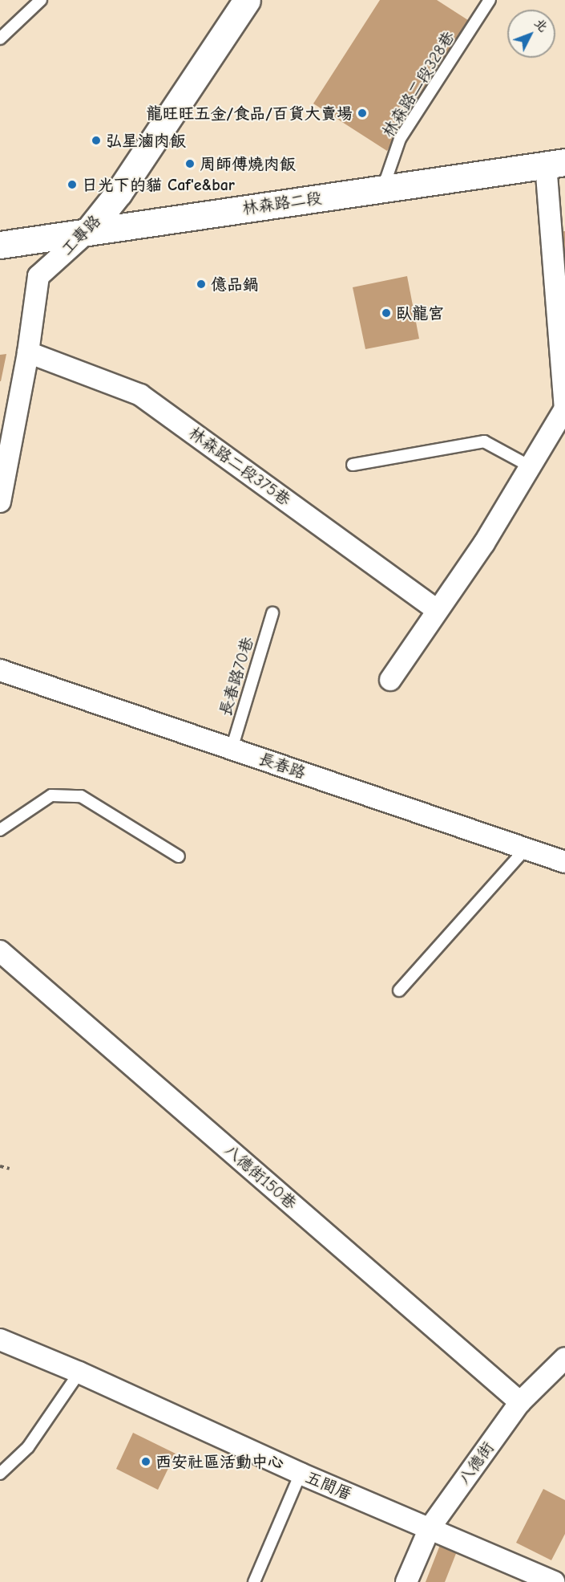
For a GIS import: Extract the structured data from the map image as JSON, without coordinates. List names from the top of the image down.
{
  "streets": {
    "main road": ["林森路二段", "工專路"],
    "street": [
      "林森路二段375巷",
      "長春路",
      "八德街150巷",
      "八德街",
      "五間厝"
    ],
    "lane": ["林森路二段328巷", "長春路70巷"]
  },
  "crossings": [
    ["林森路二段328巷", "林森路二段"],
    ["林森路二段", "工專路"],
    ["工專路", "林森路二段375巷"],
    ["長春路70巷", "長春路"],
    ["八德街150巷", "八德街"],
    ["八德街", "五間厝"]
  ],
  "places": [
    "龍旺旺五金/食品/百貨大賣場",
    "弘星滷肉飯",
    "周師傅燒肉飯",
    "日光下的貓 Caf'e&bar",
    "億品鍋",
    "臥龍宮",
    "西安社區活動中心"
  ],
  "north": "top right"
}
